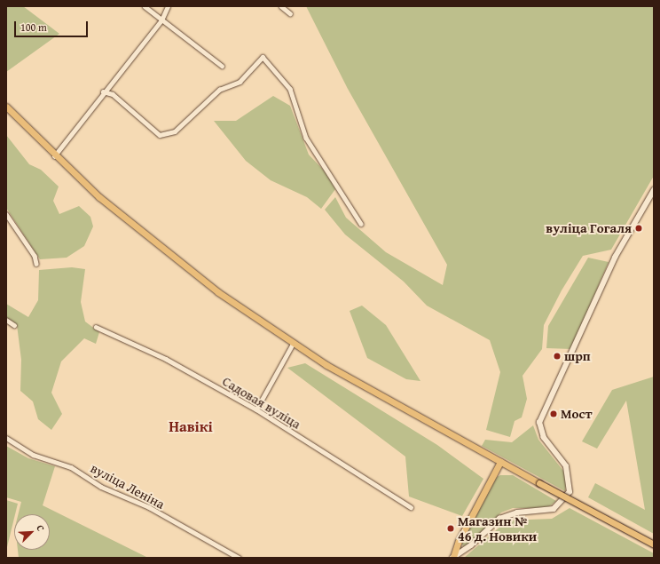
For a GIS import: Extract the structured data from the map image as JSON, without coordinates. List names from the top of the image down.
{
  "streets": {
    "street": ["Садовая вуліца", "вуліца Леніна"]
  },
  "districts": ["Навікі"],
  "places": [
    "вуліца Гогаля",
    "шрп",
    "Мост",
    "Магазин № 46 д. Новики"
  ],
  "scale_bar": "100 m",
  "north": "top right"
}
